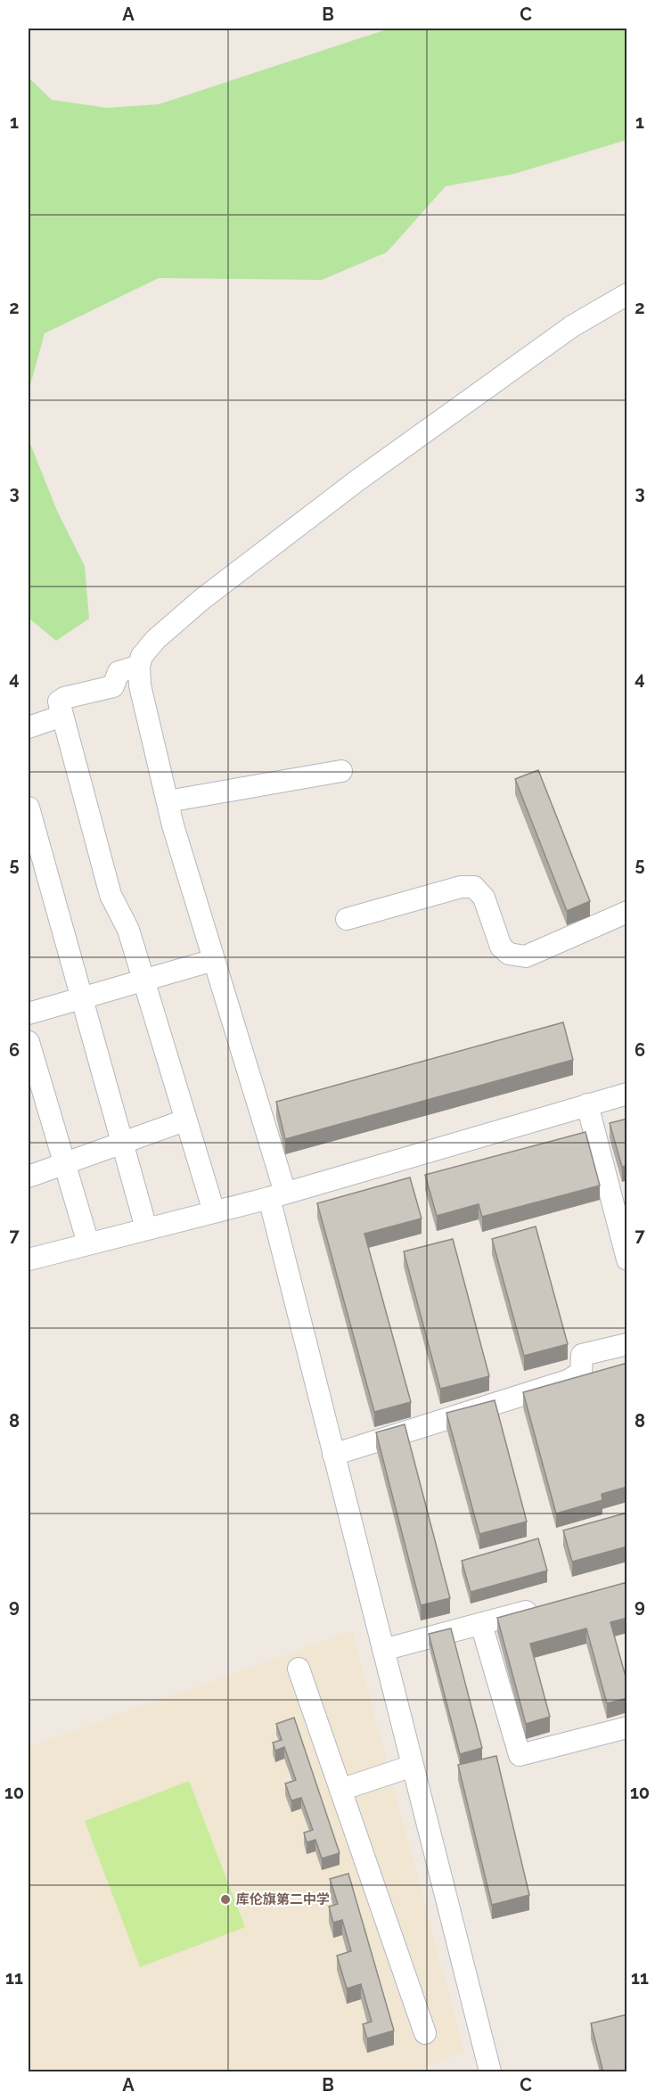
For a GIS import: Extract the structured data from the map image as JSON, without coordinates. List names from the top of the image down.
{
  "places": ["库伦旗第二中学"],
  "grid": {
    "columns": ["A", "B", "C"],
    "rows": [
      "1",
      "2",
      "3",
      "4",
      "5",
      "6",
      "7",
      "8",
      "9",
      "10",
      "11"
    ]
  }
}
